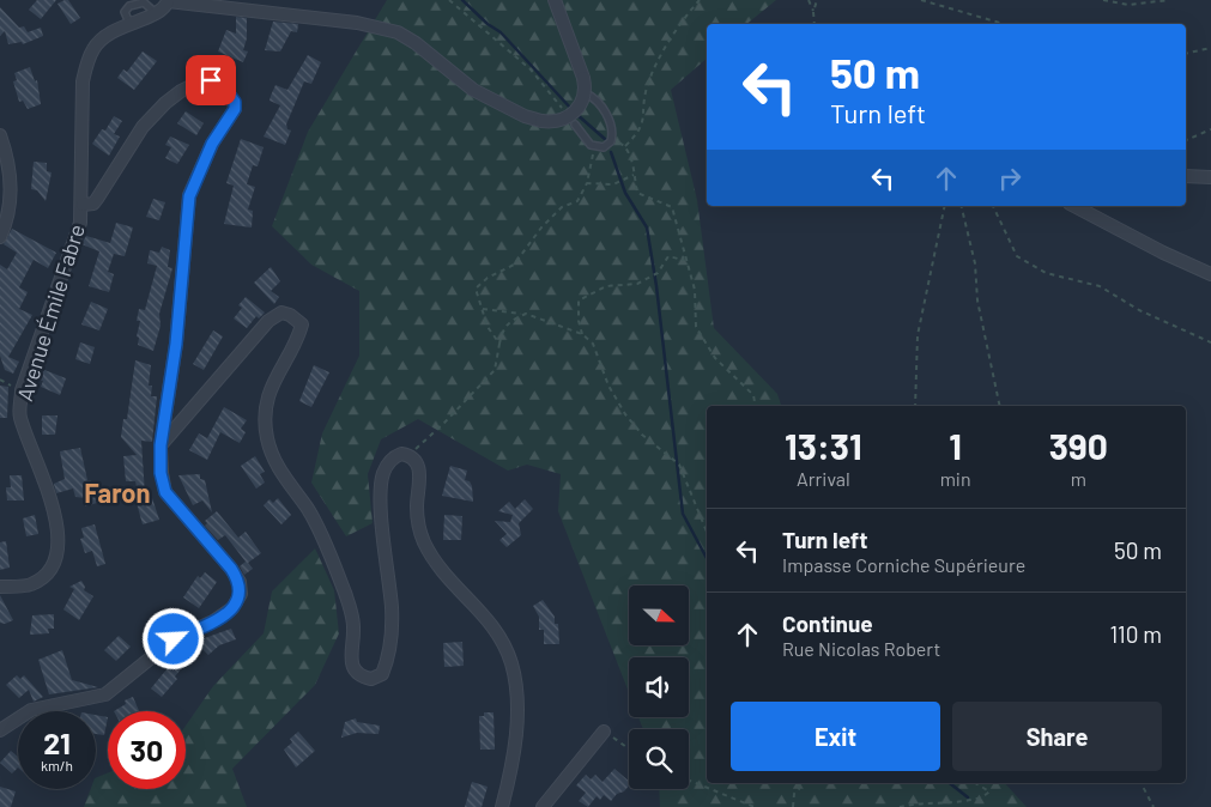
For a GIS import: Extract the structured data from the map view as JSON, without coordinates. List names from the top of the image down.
{
  "streets": {
    "street": ["Avenue Émile Fabre"]
  },
  "districts": ["Faron"],
  "north": "right",
  "page": {
    "turn": ["50 m", "Turn left"],
    "eta": [
      "13:31",
      "Arrival",
      "1",
      "min",
      "390",
      "m"
    ],
    "list": [
      {
        "name": "Turn left",
        "note": "Impasse Corniche Supérieure",
        "value": "50 m"
      },
      {
        "name": "Continue",
        "note": "Rue Nicolas Robert",
        "value": "110 m"
      }
    ],
    "buttons": ["Exit", "Share"],
    "speed": "21 km/h",
    "limit": "30"
  }
}
